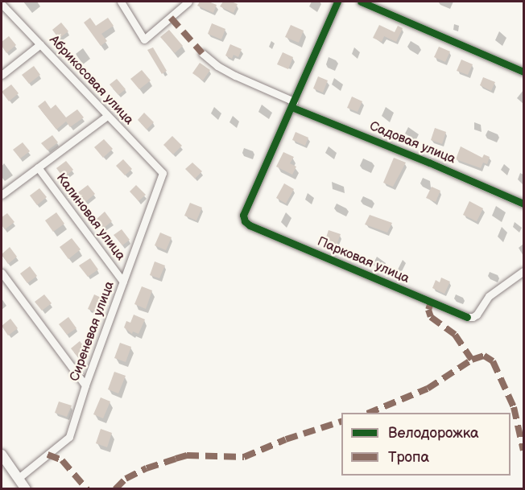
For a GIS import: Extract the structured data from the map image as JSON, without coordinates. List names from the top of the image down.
{
  "streets": {
    "street": [
      "Абрикосовая улица",
      "Садовая улица",
      "Калиновая улица",
      "Парковая улица",
      "Сиреневая улица"
    ]
  },
  "crossings": [
    ["Абрикосовая улица", "Сиреневая улица"],
    ["Садовая улица", "Парковая улица"],
    ["Калиновая улица", "Сиреневая улица"]
  ],
  "legend": ["Велодорожка", "Тропа"]
}
